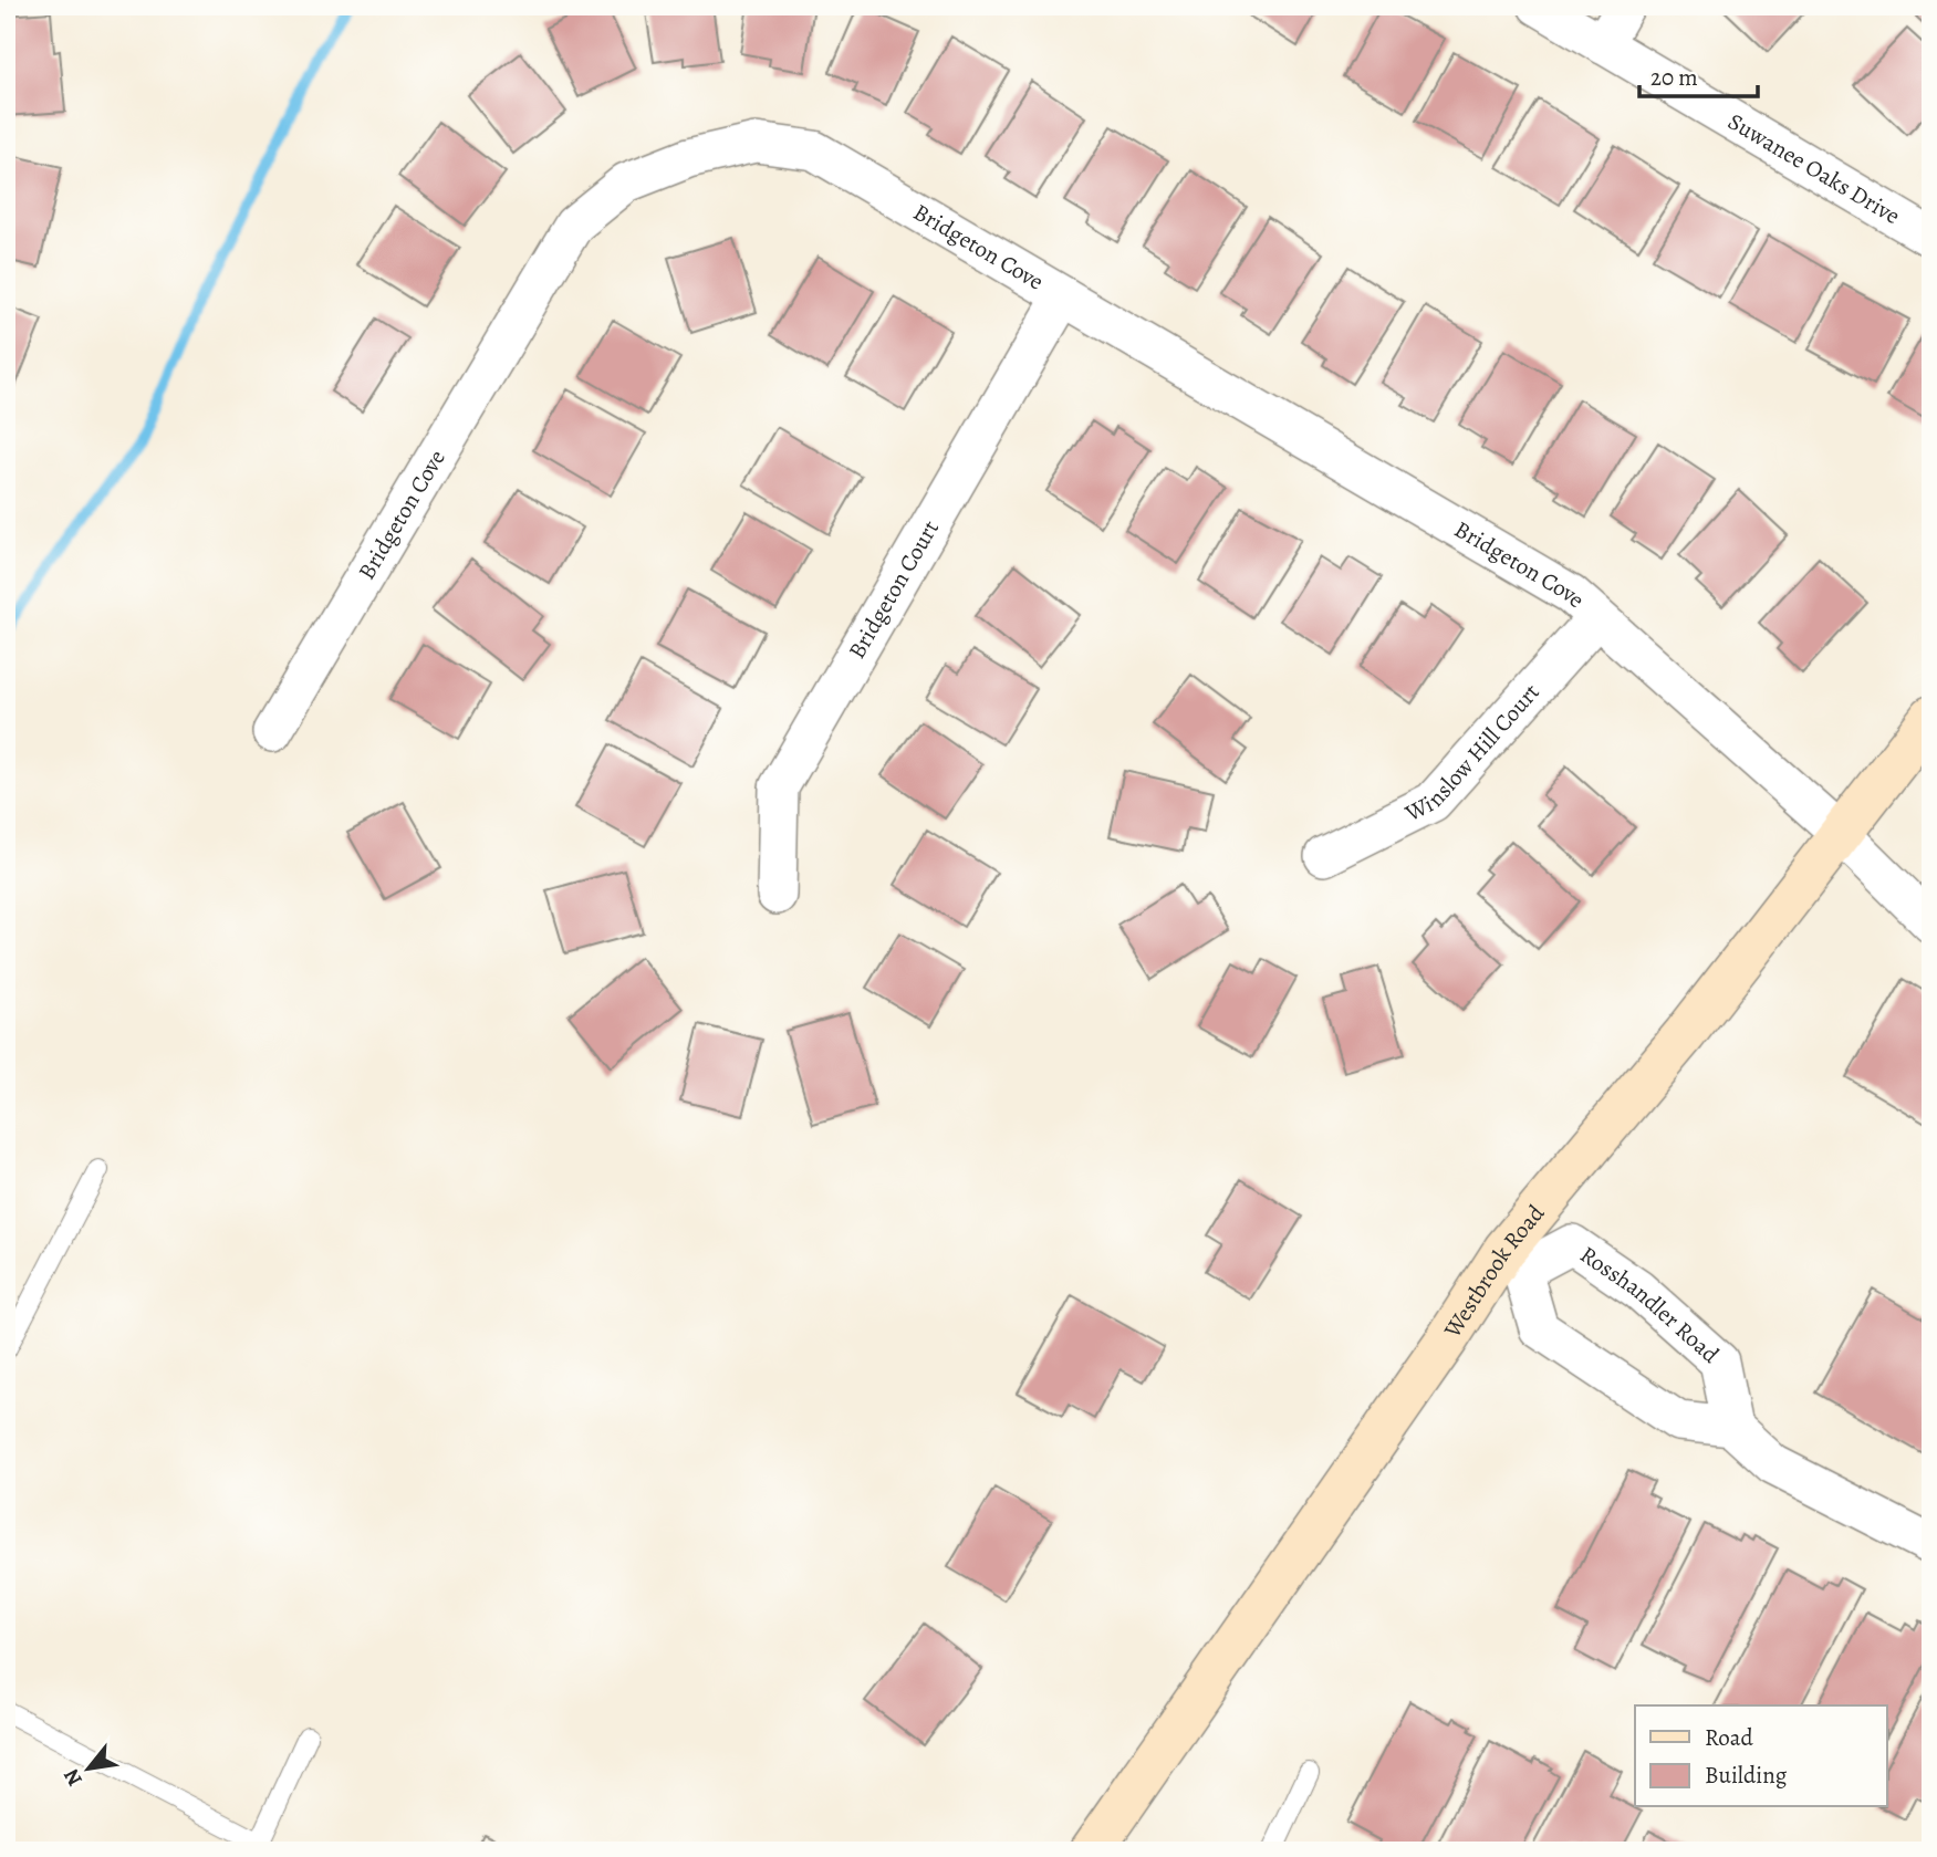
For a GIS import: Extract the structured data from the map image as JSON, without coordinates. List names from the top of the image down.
{
  "streets": {
    "street": [
      "Suwanee Oaks Drive",
      "Bridgeton Cove",
      "Bridgeton Court",
      "Winslow Hill Court",
      "Westbrook Road",
      "Rosshandler Road"
    ]
  },
  "crossings": [
    ["Bridgeton Cove", "Bridgeton Court"],
    ["Bridgeton Cove", "Winslow Hill Court"],
    ["Bridgeton Cove", "Westbrook Road"],
    ["Westbrook Road", "Rosshandler Road"]
  ],
  "legend": ["Road", "Building"],
  "scale_bar": "20 m",
  "north": "bottom left"
}
